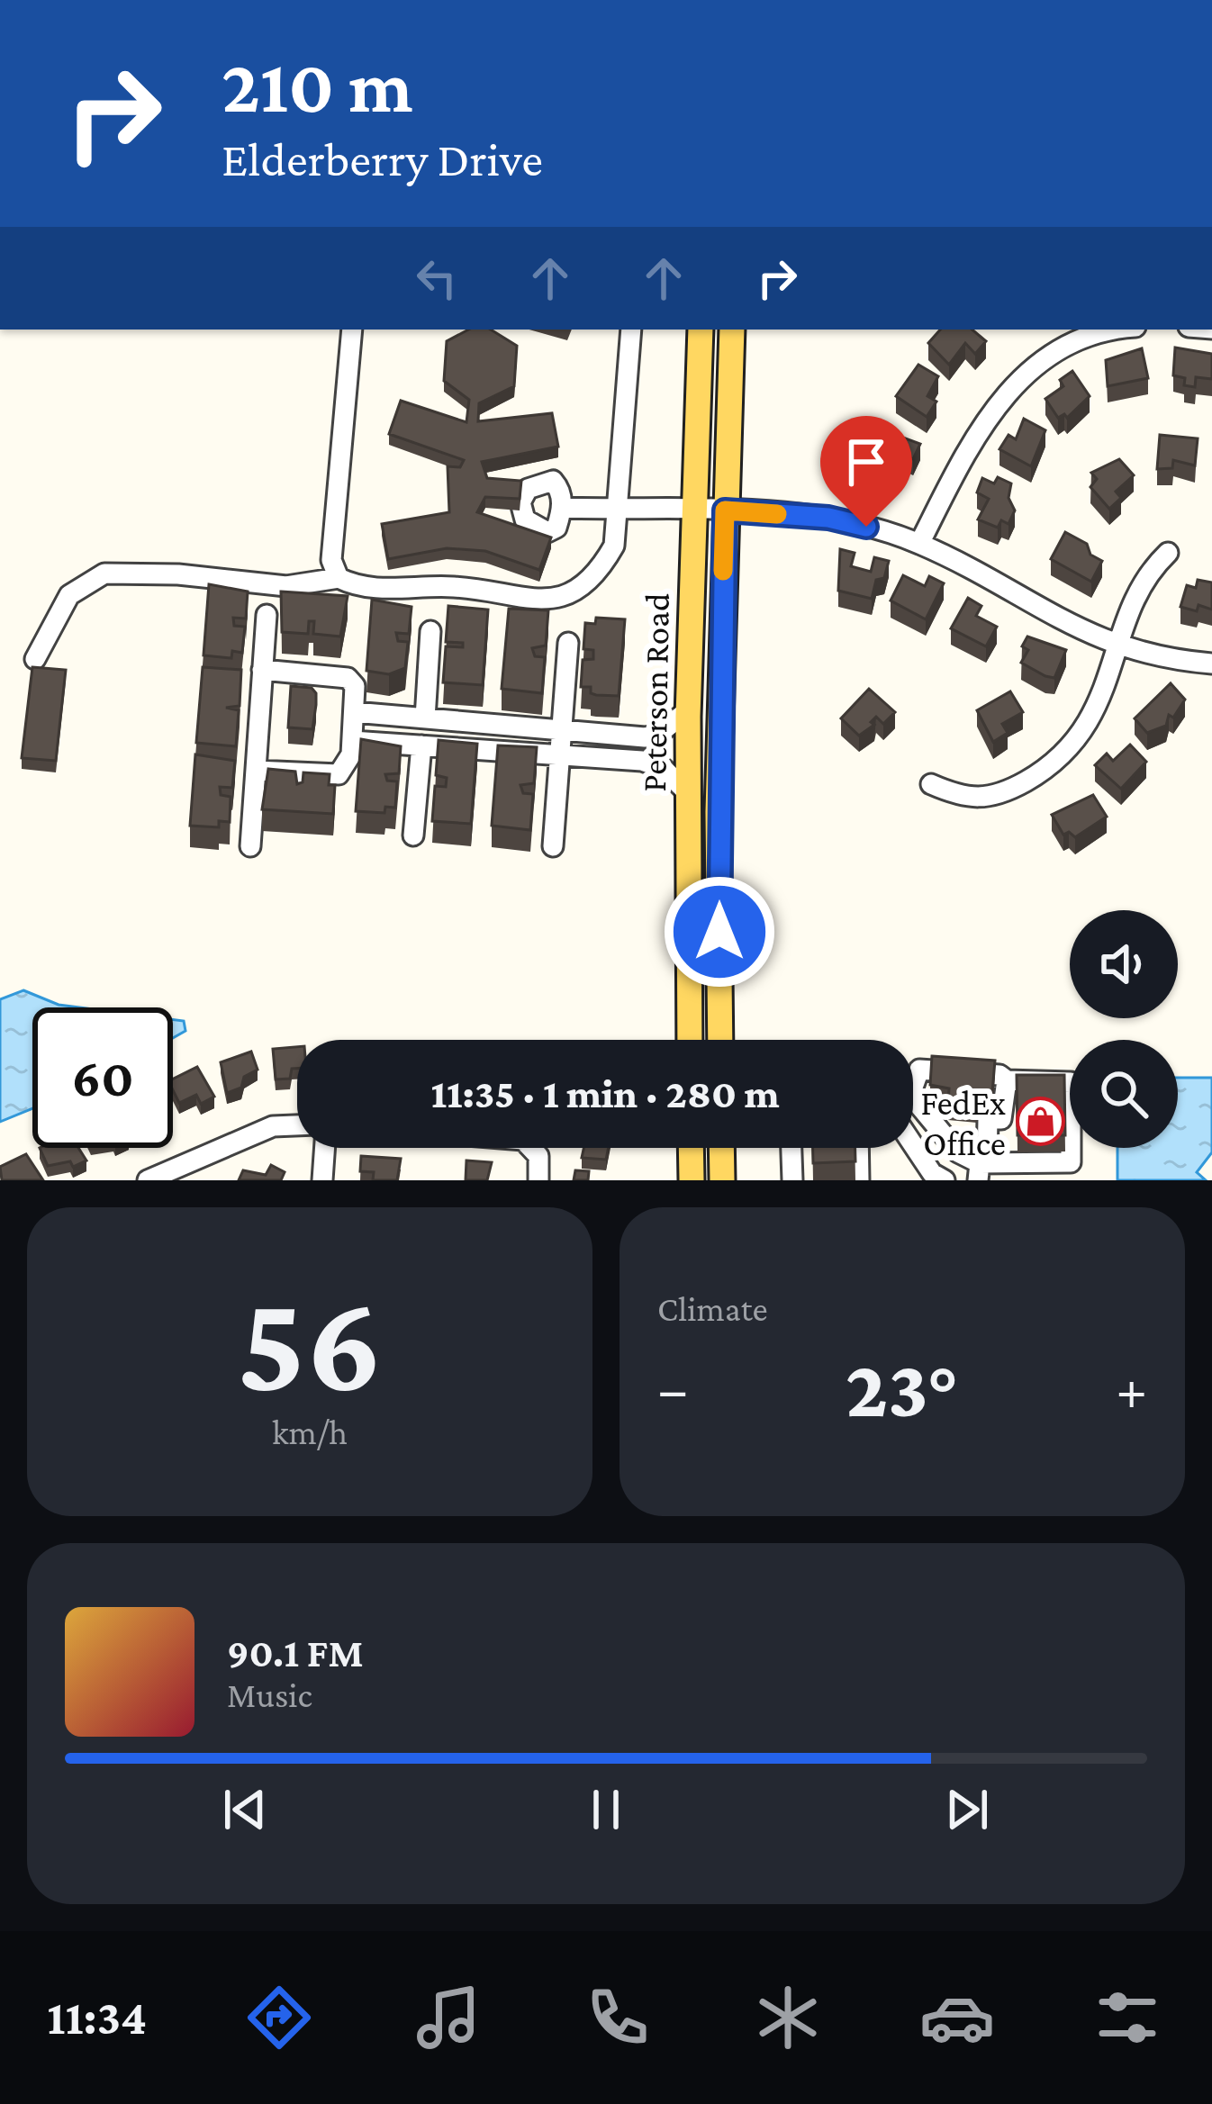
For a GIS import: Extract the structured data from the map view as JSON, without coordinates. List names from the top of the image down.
{
  "streets": {
    "main road": ["Peterson Road"]
  },
  "places": {
    "shop": ["FedEx Office"]
  },
  "page": {
    "turn": ["210 m", "Elderberry Drive"],
    "limit": "60",
    "trip": "11:35 · 1 min · 280 m",
    "tile": [
      ["56", "km/h"],
      "Climate"
    ],
    "heat": ["−", "23°", "+"],
    "song": ["90.1 FM", "Music"],
    "tabs": "11:34"
  }
}
